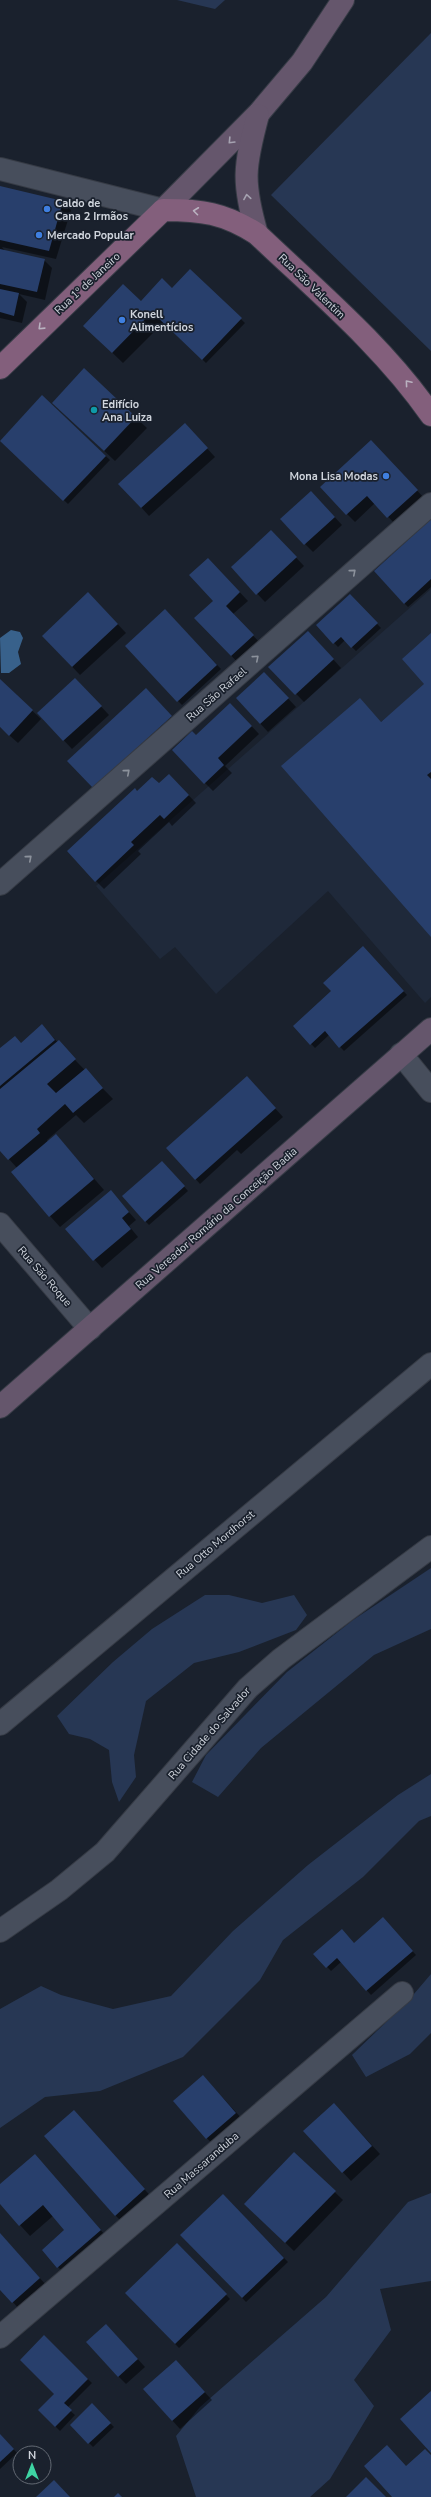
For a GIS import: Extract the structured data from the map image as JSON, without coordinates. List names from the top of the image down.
{
  "streets": {
    "main road": ["Rua 1º de Janeiro", "Rua São Valentim"],
    "street": [
      "Rua São Rafael",
      "Rua Vereador Romário da Conceição Badia",
      "Rua São Roque",
      "Rua Otto Mordhorst",
      "Rua Cidade do Salvador",
      "Rua Massaranduba"
    ]
  },
  "crossings": [
    ["Rua 1º de Janeiro", "Rua São Valentim"],
    ["Rua Vereador Romário da Conceição Badia", "Rua São Roque"]
  ],
  "one_way": ["Rua São Valentim", "Rua São Rafael"],
  "places": [
    "Caldo de Cana 2 Irmãos",
    "Mercado Popular",
    "Konell Alimentícios",
    "Edifício Ana Luiza",
    "Mona Lisa Modas"
  ],
  "north": "top"
}
